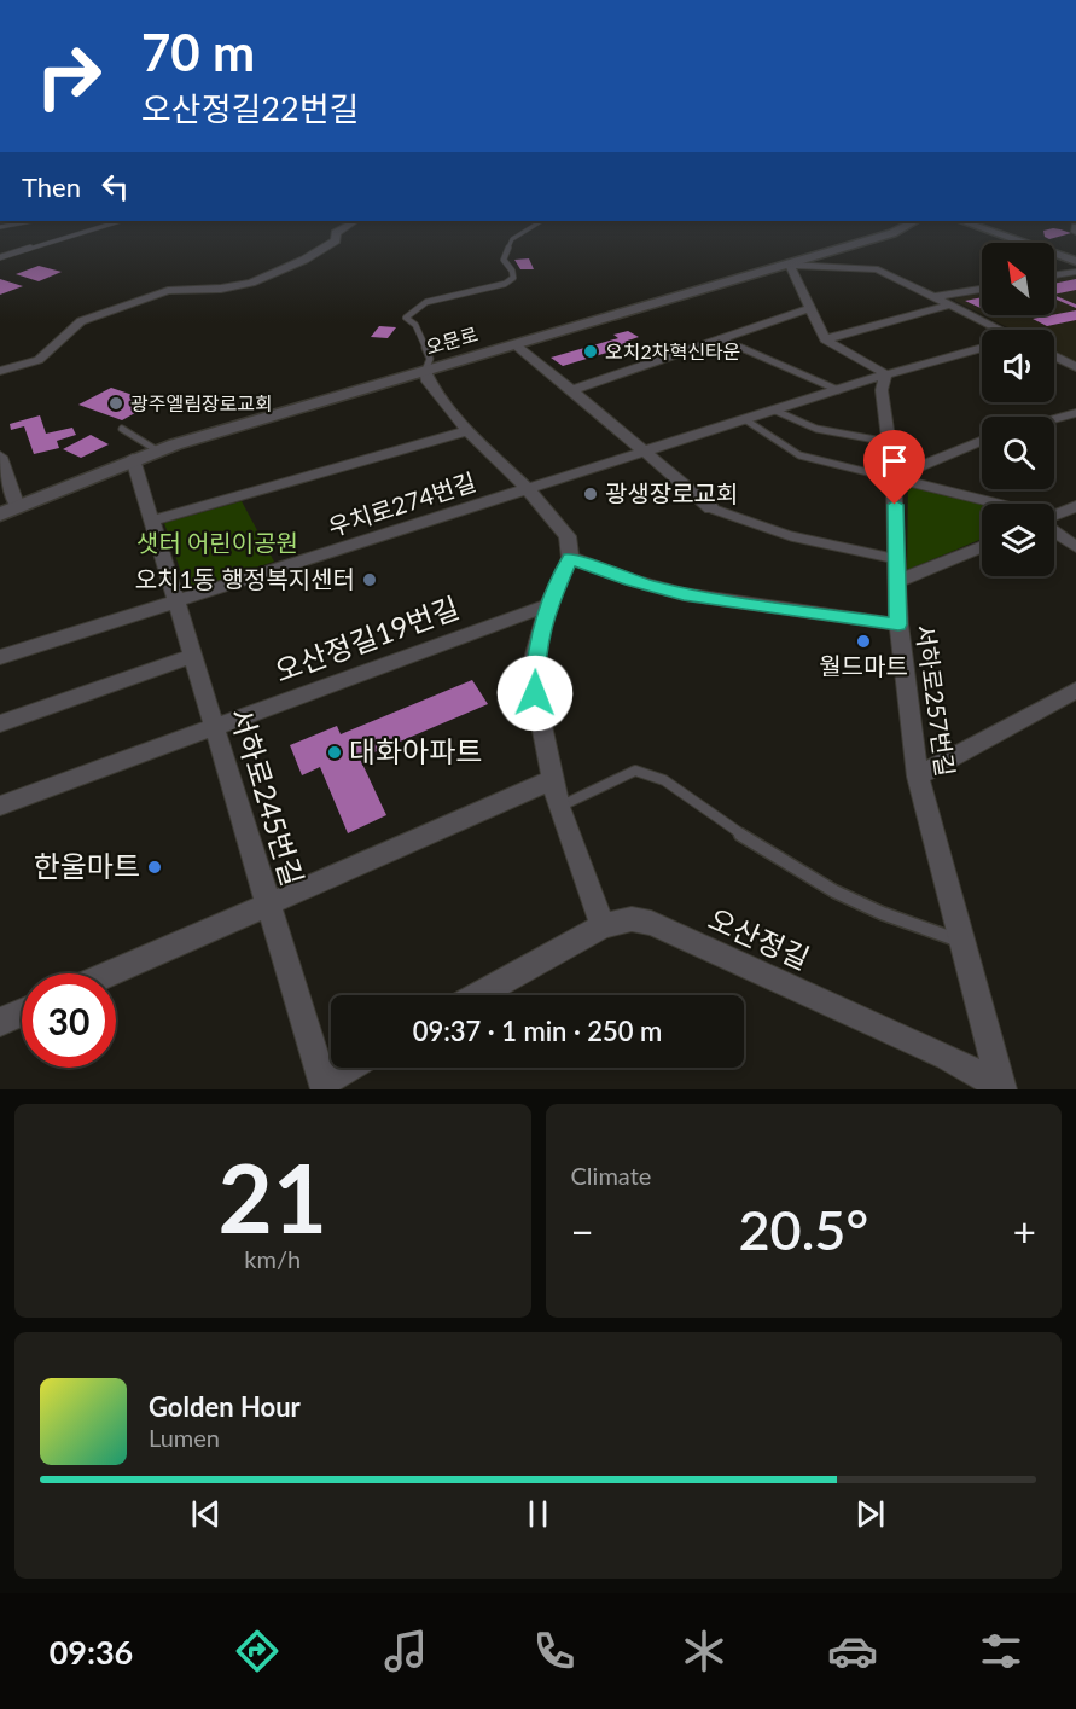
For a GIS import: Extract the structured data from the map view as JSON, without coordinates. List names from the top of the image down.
{
  "streets": {
    "street": [
      "오문로",
      "우치로274번길",
      "오산정길19번길",
      "서하로257번길",
      "서하로245번길",
      "오산정길"
    ]
  },
  "crossings": [
    ["오문로", "서하로245번길"],
    ["우치로274번길", "서하로257번길"],
    ["우치로274번길", "서하로245번길"],
    ["오산정길19번길", "서하로245번길"],
    ["서하로257번길", "오산정길"]
  ],
  "parks": ["샛터 어린이공원"],
  "places": [
    "오치2차혁신타운",
    "광주엘림장로교회",
    "광생장로교회",
    "오치1동 행정복지센터",
    "월드마트",
    "대화아파트",
    "한울마트"
  ],
  "north": "top left",
  "page": {
    "turn": ["70 m", "오산정길22번길"],
    "then": "Then",
    "limit": "30",
    "trip": "09:37 · 1 min · 250 m",
    "tile": [
      ["21", "km/h"],
      "Climate"
    ],
    "heat": ["−", "20.5°", "+"],
    "song": ["Golden Hour", "Lumen"],
    "tabs": "09:36"
  }
}
